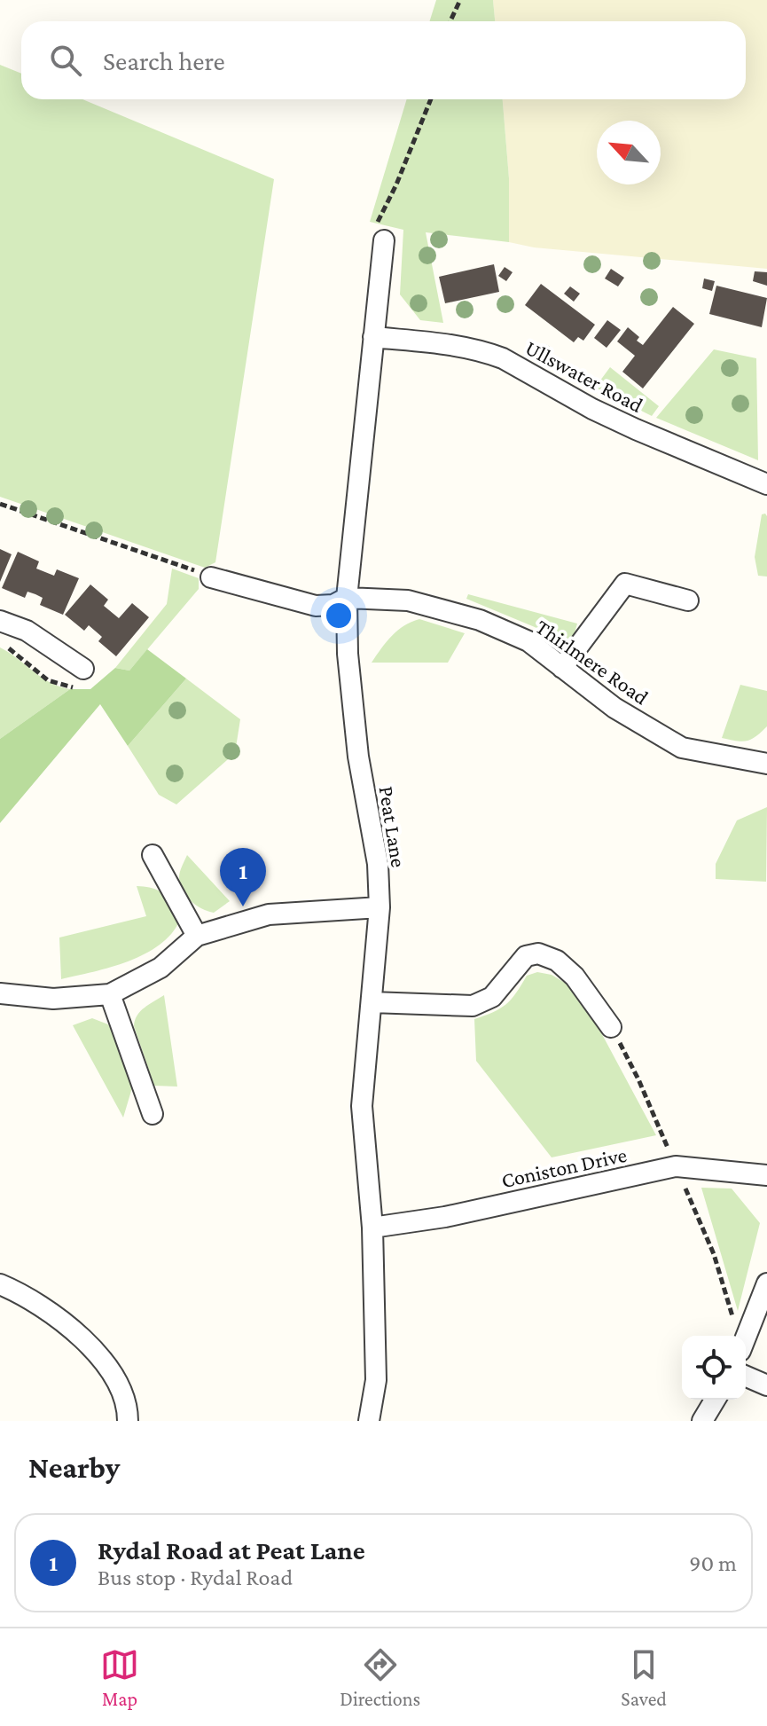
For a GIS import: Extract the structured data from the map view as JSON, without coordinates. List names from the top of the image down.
{
  "streets": {
    "street": [
      "Ullswater Road",
      "Thirlmere Road",
      "Peat Lane",
      "Coniston Drive"
    ]
  },
  "crossings": [
    ["Ullswater Road", "Peat Lane"],
    ["Thirlmere Road", "Peat Lane"],
    ["Peat Lane", "Coniston Drive"]
  ],
  "north": "top left",
  "page": {
    "search": "Search here",
    "pins": "1",
    "heading": "Nearby",
    "list": [
      {
        "mark": "1",
        "name": "Rydal Road at Peat Lane",
        "note": "Bus stop · Rydal Road",
        "value": "90 m"
      }
    ],
    "nav": ["Map", "Directions", "Saved"]
  }
}
